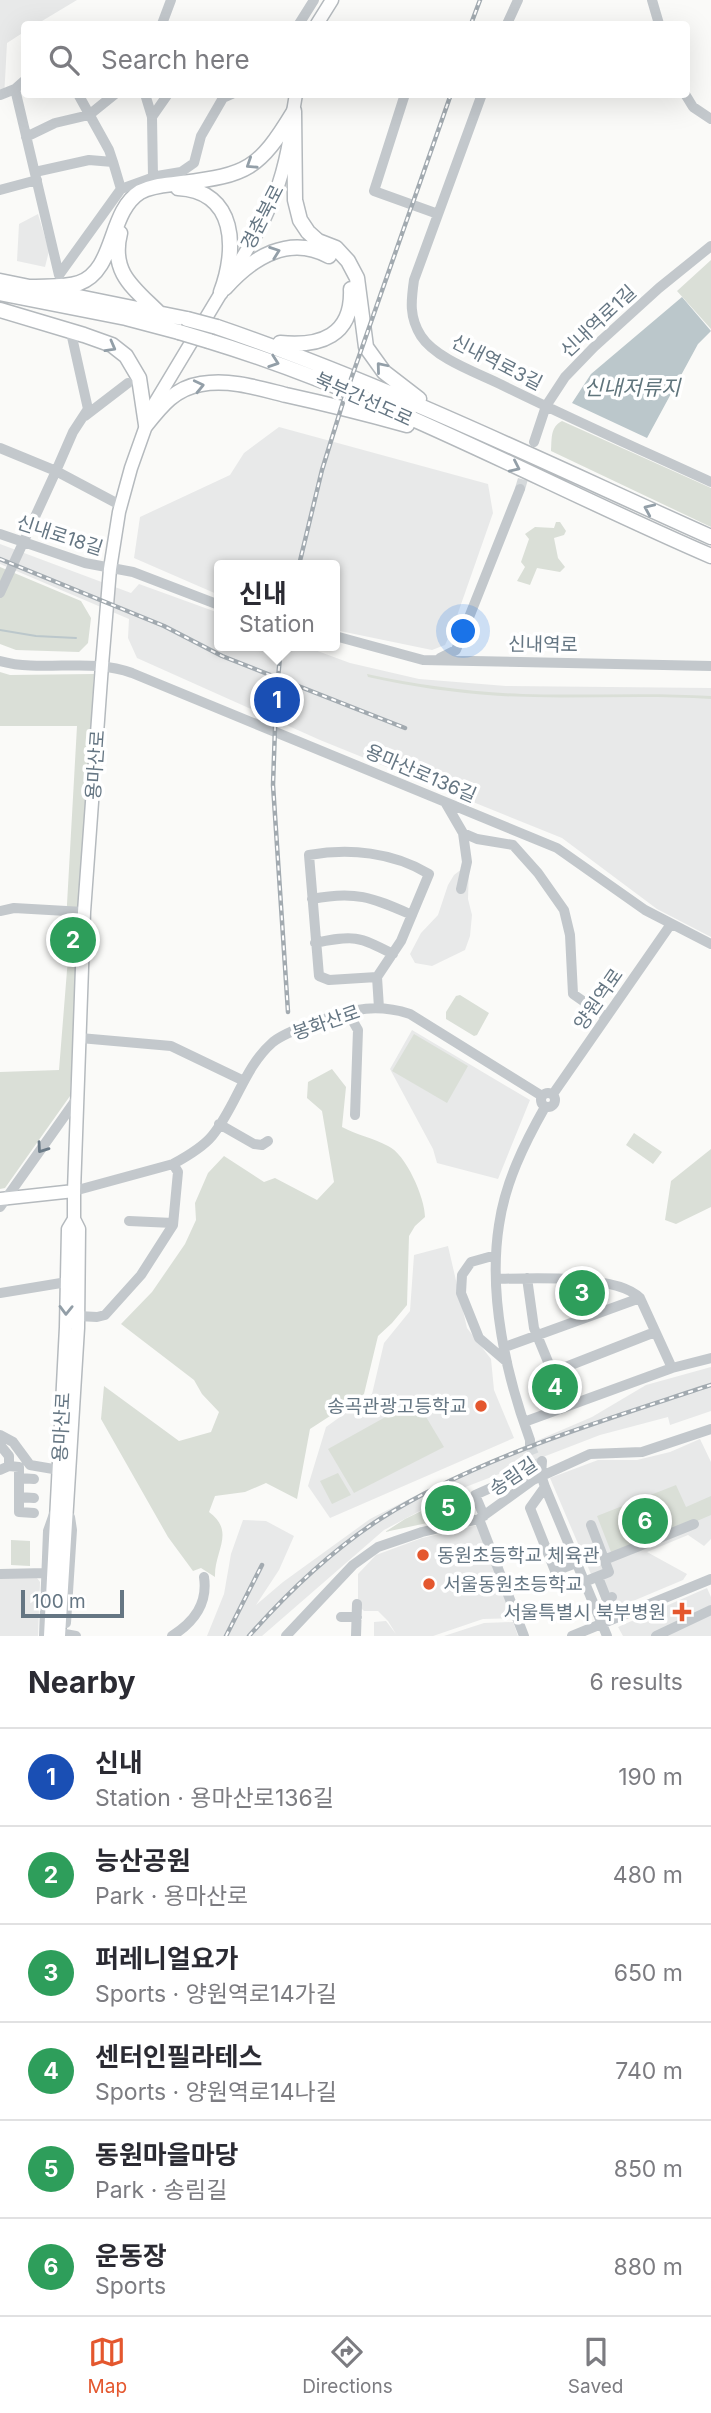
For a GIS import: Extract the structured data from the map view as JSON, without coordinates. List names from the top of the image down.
{
  "streets": {
    "highway": ["북부간선도로"],
    "main road": ["경춘북로", "용마산로", "봉화산로"],
    "street": [
      "신내역로1길",
      "신내역로3길",
      "신내로18길",
      "신내역로",
      "용마산로136길",
      "양원역로",
      "송림길"
    ]
  },
  "crossings": [
    ["경춘북로", "북부간선도로"],
    ["경춘북로", "용마산로"],
    ["신내역로1길", "신내역로3길"],
    ["북부간선도로", "용마산로"],
    ["신내로18길", "용마산로"],
    ["용마산로", "용마산로136길"],
    ["용마산로", "봉화산로"],
    ["용마산로136길", "양원역로"],
    ["양원역로", "봉화산로"]
  ],
  "water": ["신내저류지"],
  "places": {
    "other": ["송곡관광고등학교", "동원초등학교 체육관", "서울동원초등학교"],
    "health": ["서울특별시 북부병원"]
  },
  "scale_bar": "100 m",
  "page": {
    "search": "Search here",
    "popup": ["신내", "Station"],
    "pins": [
      "1",
      "2",
      "3",
      "4",
      "5",
      "6"
    ],
    "scale": "100 m",
    "heading": ["Nearby", "6 results"],
    "list": [
      {
        "mark": "1",
        "name": "신내",
        "note": "Station · 용마산로136길",
        "value": "190 m"
      },
      {
        "mark": "2",
        "name": "능산공원",
        "note": "Park · 용마산로",
        "value": "480 m"
      },
      {
        "mark": "3",
        "name": "퍼레니얼요가",
        "note": "Sports · 양원역로14가길",
        "value": "650 m"
      },
      {
        "mark": "4",
        "name": "센터인필라테스",
        "note": "Sports · 양원역로14나길",
        "value": "740 m"
      },
      {
        "mark": "5",
        "name": "동원마을마당",
        "note": "Park · 송림길",
        "value": "850 m"
      },
      {
        "mark": "6",
        "name": "운동장",
        "note": "Sports",
        "value": "880 m"
      }
    ],
    "nav": ["Map", "Directions", "Saved"]
  }
}
